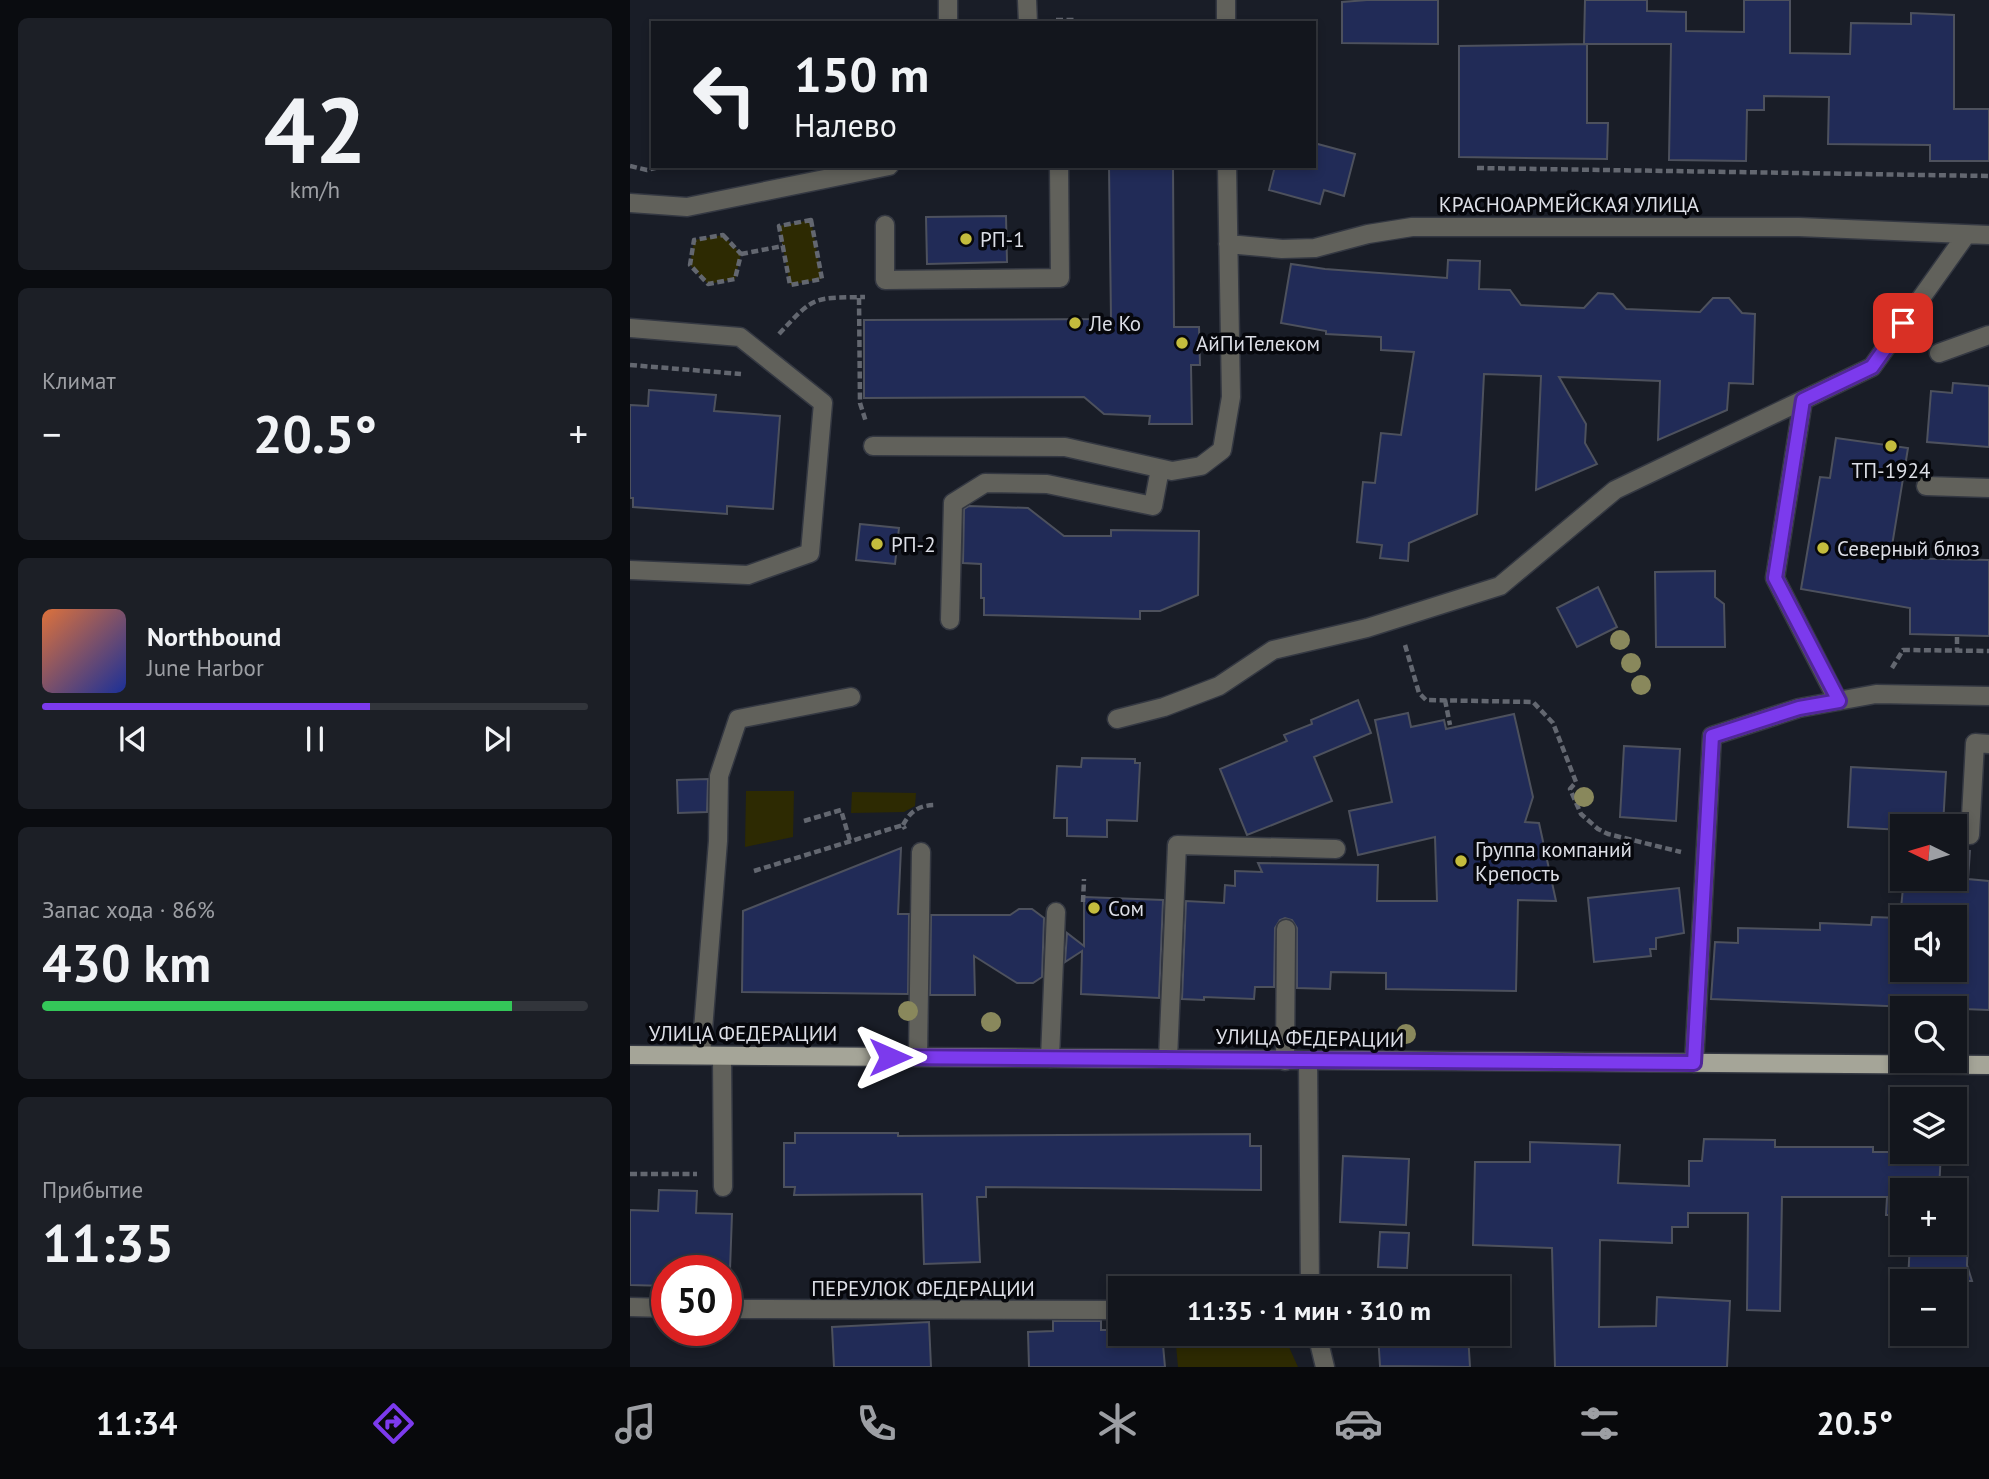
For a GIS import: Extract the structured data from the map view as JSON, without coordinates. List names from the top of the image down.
{
  "streets": {
    "main road": ["УЛИЦА ФЕДЕРАЦИИ"],
    "street": ["КРАСНОАРМЕЙСКАЯ УЛИЦА", "ПЕРЕУЛОК ФЕДЕРАЦИИ"]
  },
  "places": [
    "РП-1",
    "Ле Ко",
    "АйПиТелеком",
    "ТП-1924",
    "РП-2",
    "Северный блюз",
    "Группа компаний Крепость",
    "Сом"
  ],
  "north": "left",
  "page": {
    "tile": [
      ["42", "km/h"],
      "Климат",
      ["Запас хода · 86%", "430 km"],
      ["Прибытие", "11:35"]
    ],
    "turn": ["150 m", "Налево"],
    "heat": ["−", "20.5°", "+"],
    "song": ["Northbound", "June Harbor"],
    "map_buttons": ["+", "−"],
    "limit": "50",
    "trip": "11:35 · 1 мин · 310 m",
    "tabs": ["11:34", "20.5°"]
  }
}
